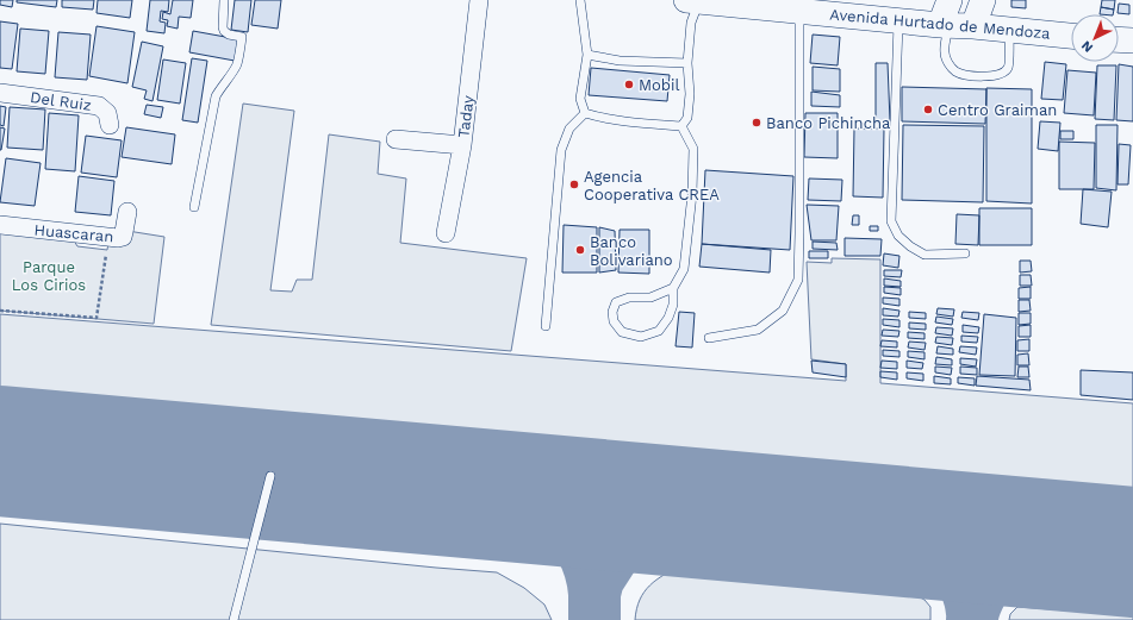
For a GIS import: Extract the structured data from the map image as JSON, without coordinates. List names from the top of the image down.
{
  "streets": {
    "main road": ["Avenida Hurtado de Mendoza"],
    "street": ["Del Ruiz", "Taday", "Huascaran"]
  },
  "parks": ["Parque Los Cirios"],
  "places": [
    "Mobil",
    "Centro Graiman",
    "Banco Pichincha",
    "Agencia Cooperativa CREA",
    "Banco Bolivariano"
  ],
  "north": "bottom left"
}
